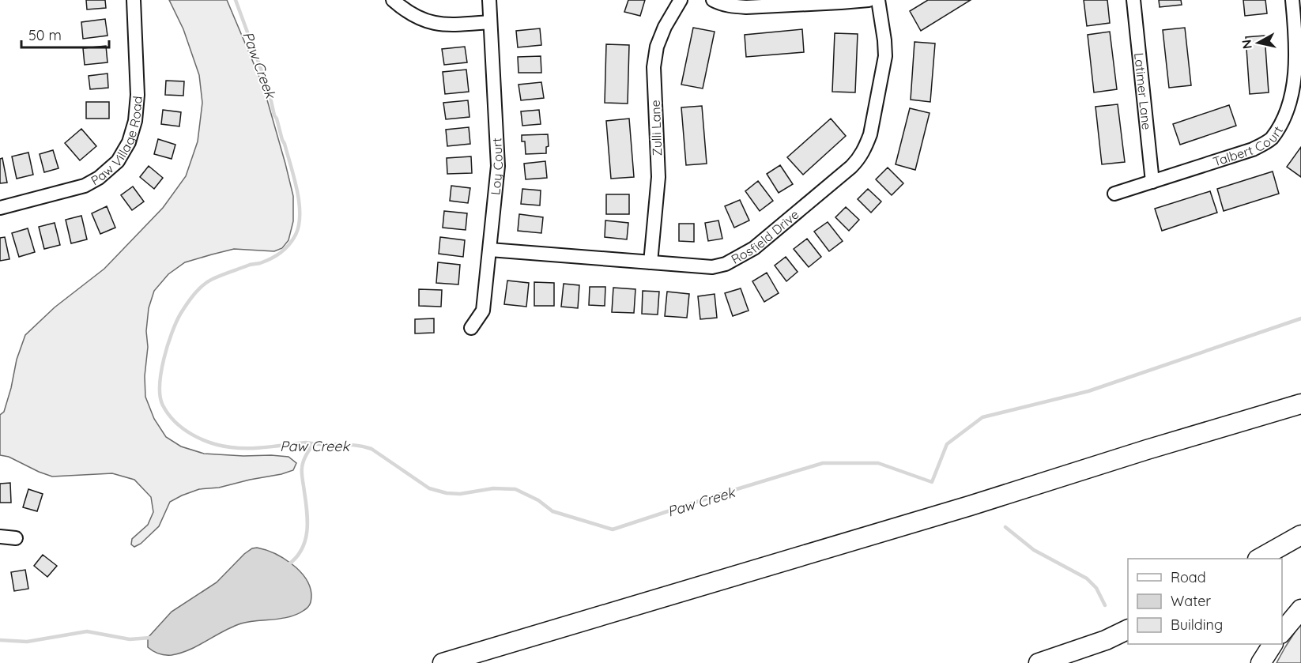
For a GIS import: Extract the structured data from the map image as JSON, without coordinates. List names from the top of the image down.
{
  "streets": {
    "street": [
      "Latimer Lane",
      "Zulli Lane",
      "Paw Village Road",
      "Talbert Court",
      "Loy Court",
      "Rosfield Drive"
    ]
  },
  "crossings": [
    ["Latimer Lane", "Talbert Court"],
    ["Zulli Lane", "Rosfield Drive"],
    ["Loy Court", "Rosfield Drive"]
  ],
  "water": ["Paw Creek"],
  "legend": ["Road", "Water", "Building"],
  "scale_bar": "50 m",
  "north": "left"
}
